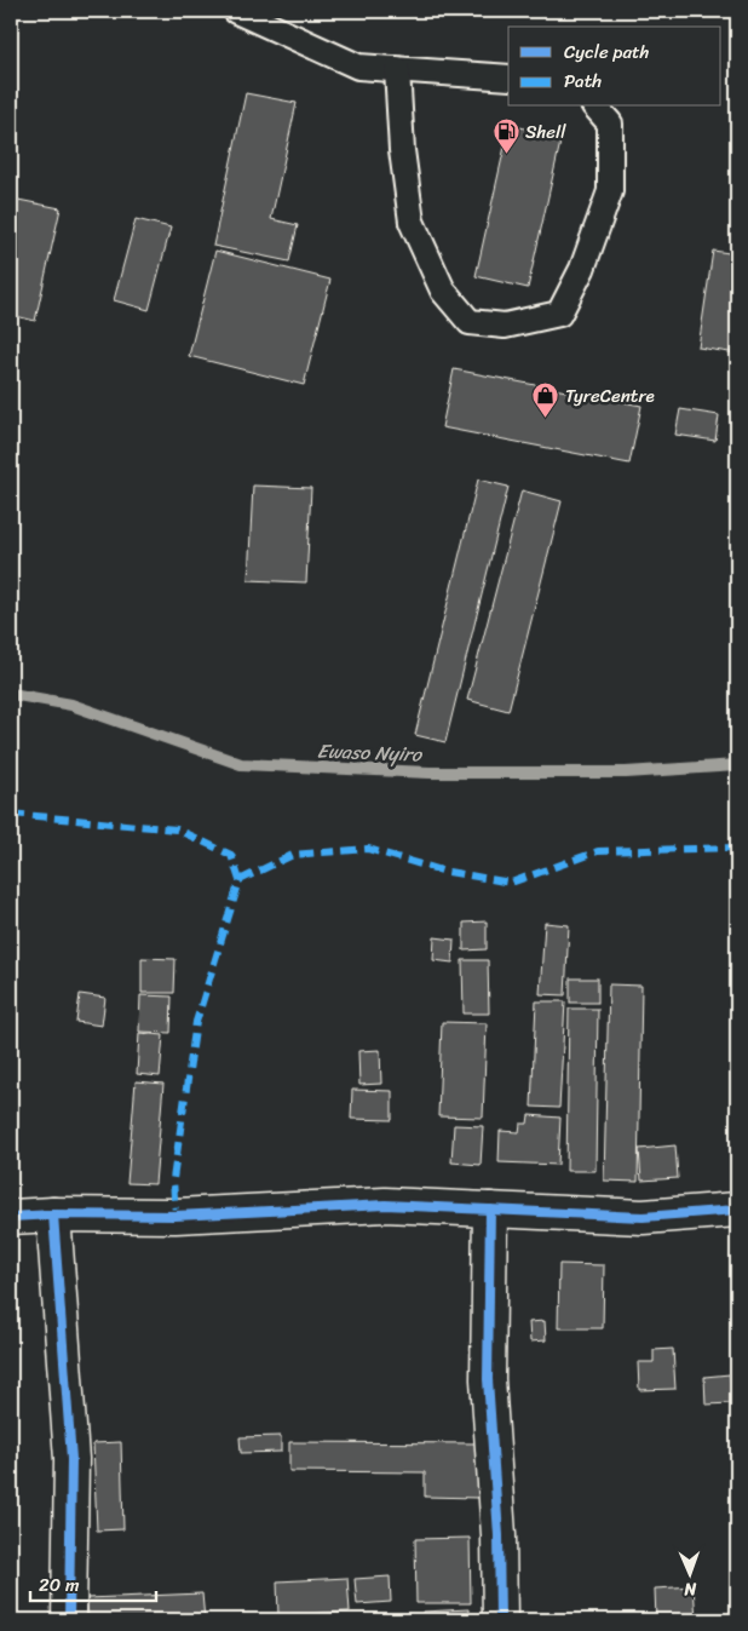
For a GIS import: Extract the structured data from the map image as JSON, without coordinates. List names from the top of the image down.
{
  "water": ["Ewaso Nyiro"],
  "places": {
    "fuel station": ["Shell"],
    "shop": ["TyreCentre"]
  },
  "legend": ["Cycle path", "Path"],
  "scale_bar": "20 m",
  "north": "bottom"
}
